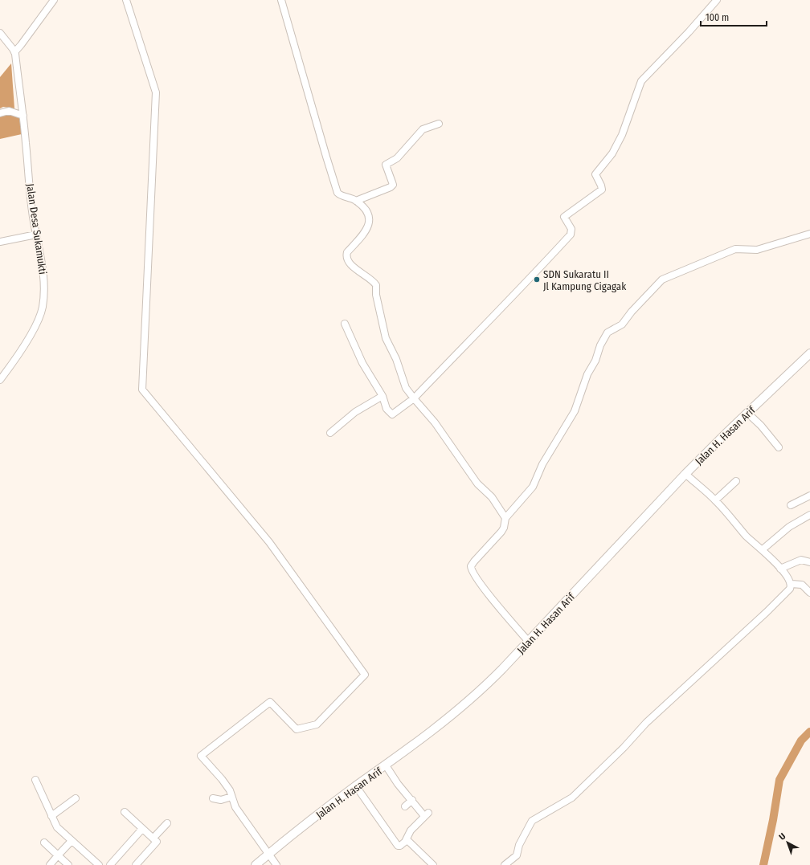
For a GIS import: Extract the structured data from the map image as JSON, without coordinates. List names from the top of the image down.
{
  "streets": {
    "main road": ["Jalan H. Hasan Arif"],
    "street": ["Jalan Desa Sukamukti"]
  },
  "places": ["SDN Sukaratu II Jl Kampung Cigagak"],
  "scale_bar": "100 m",
  "north": "top left"
}
